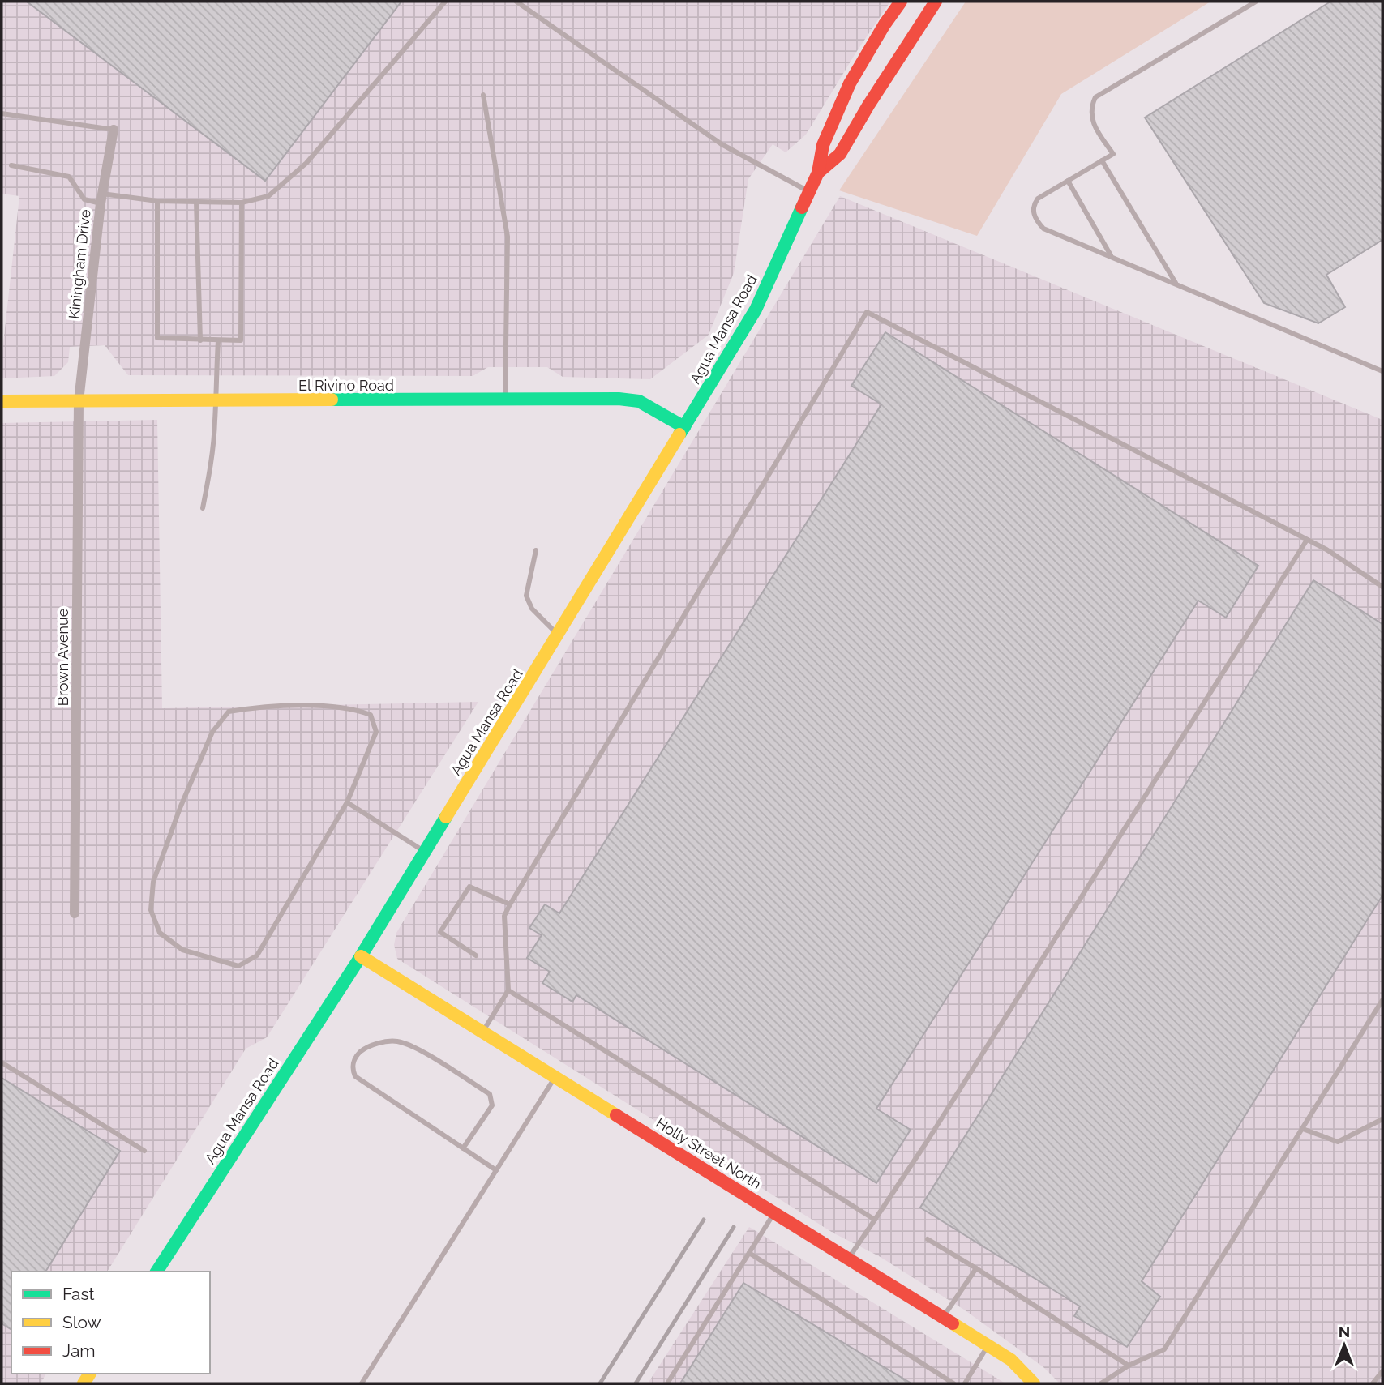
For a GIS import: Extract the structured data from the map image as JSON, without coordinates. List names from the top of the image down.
{
  "streets": {
    "main road": ["Agua Mansa Road", "El Rivino Road", "Holly Street North"],
    "street": ["Kiningham Drive", "Brown Avenue"]
  },
  "crossings": [
    ["Kiningham Drive", "El Rivino Road"],
    ["Kiningham Drive", "Brown Avenue"],
    ["Agua Mansa Road", "El Rivino Road"],
    ["Agua Mansa Road", "Holly Street North"],
    ["El Rivino Road", "Brown Avenue"]
  ],
  "legend": ["Fast", "Slow", "Jam"],
  "north": "top"
}
